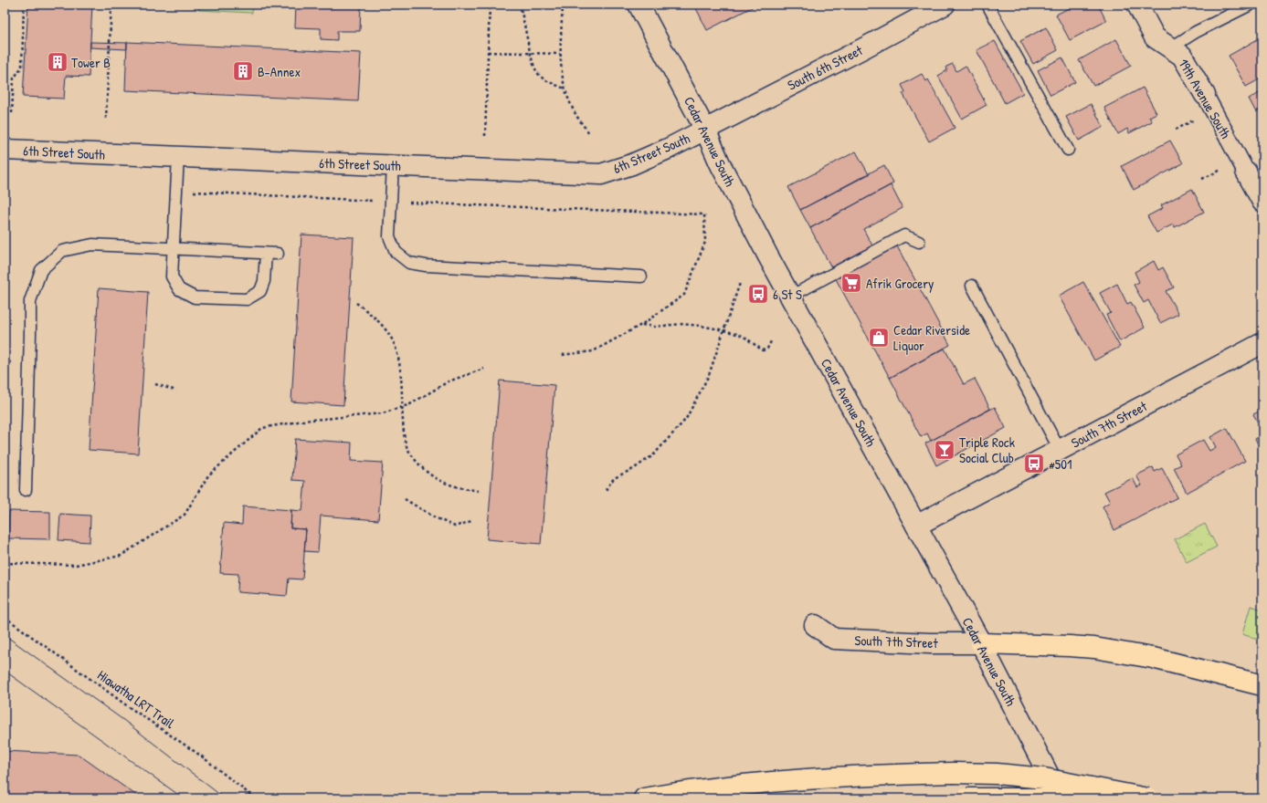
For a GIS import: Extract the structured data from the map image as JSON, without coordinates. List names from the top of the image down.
{
  "streets": {
    "street": [
      "South 6th Street",
      "19th Avenue South",
      "Cedar Avenue South",
      "6th Street South",
      "South 7th Street"
    ],
    "path": ["Hiawatha LRT Trail"]
  },
  "crossings": [
    ["South 6th Street", "Cedar Avenue South"],
    ["South 6th Street", "6th Street South"],
    ["Cedar Avenue South", "6th Street South"],
    ["Cedar Avenue South", "South 7th Street"]
  ],
  "places": {
    "building": ["Tower B", "B-Annex"],
    "supermarket": ["Afrik Grocery"],
    "bus stop": ["6 St S", "#501"],
    "shop": ["Cedar Riverside Liquor"],
    "bar": ["Triple Rock Social Club"]
  }
}
